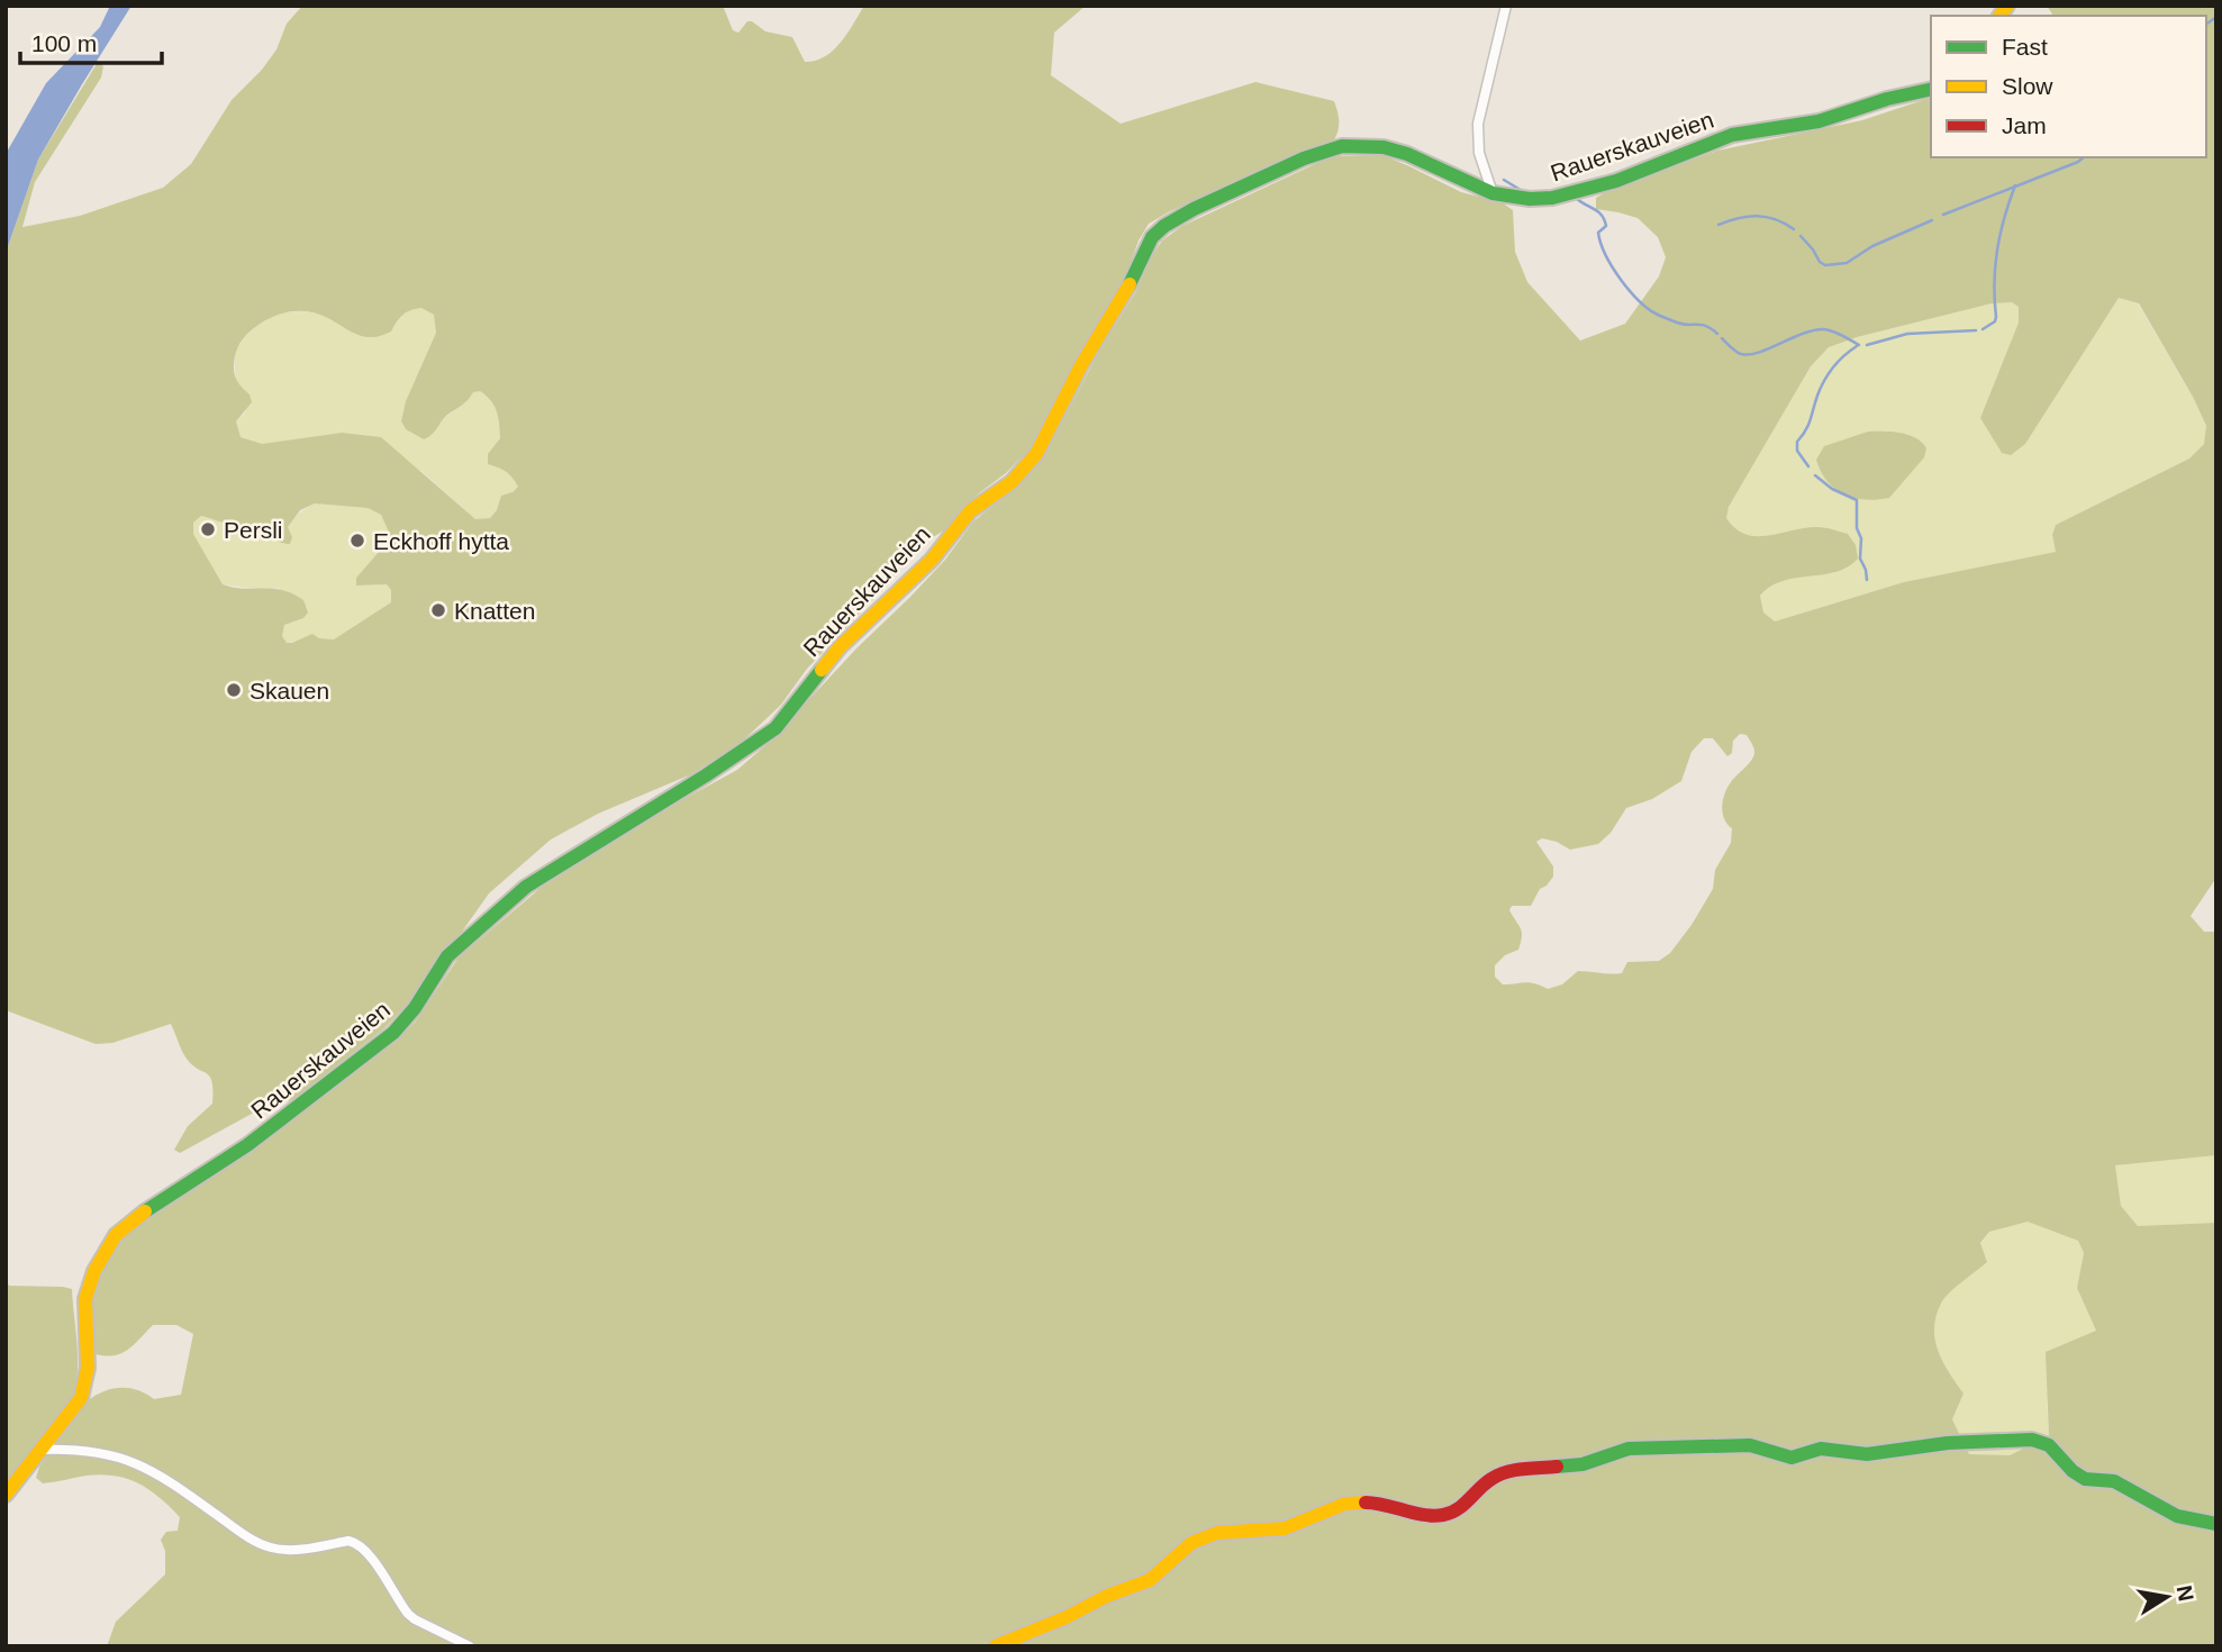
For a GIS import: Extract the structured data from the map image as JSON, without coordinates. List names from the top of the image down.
{
  "streets": {
    "street": ["Rauerskauveien"]
  },
  "places": [
    "Persli",
    "Eckhoff hytta",
    "Knatten",
    "Skauen"
  ],
  "legend": ["Fast", "Slow", "Jam"],
  "scale_bar": "100 m",
  "north": "right"
}
